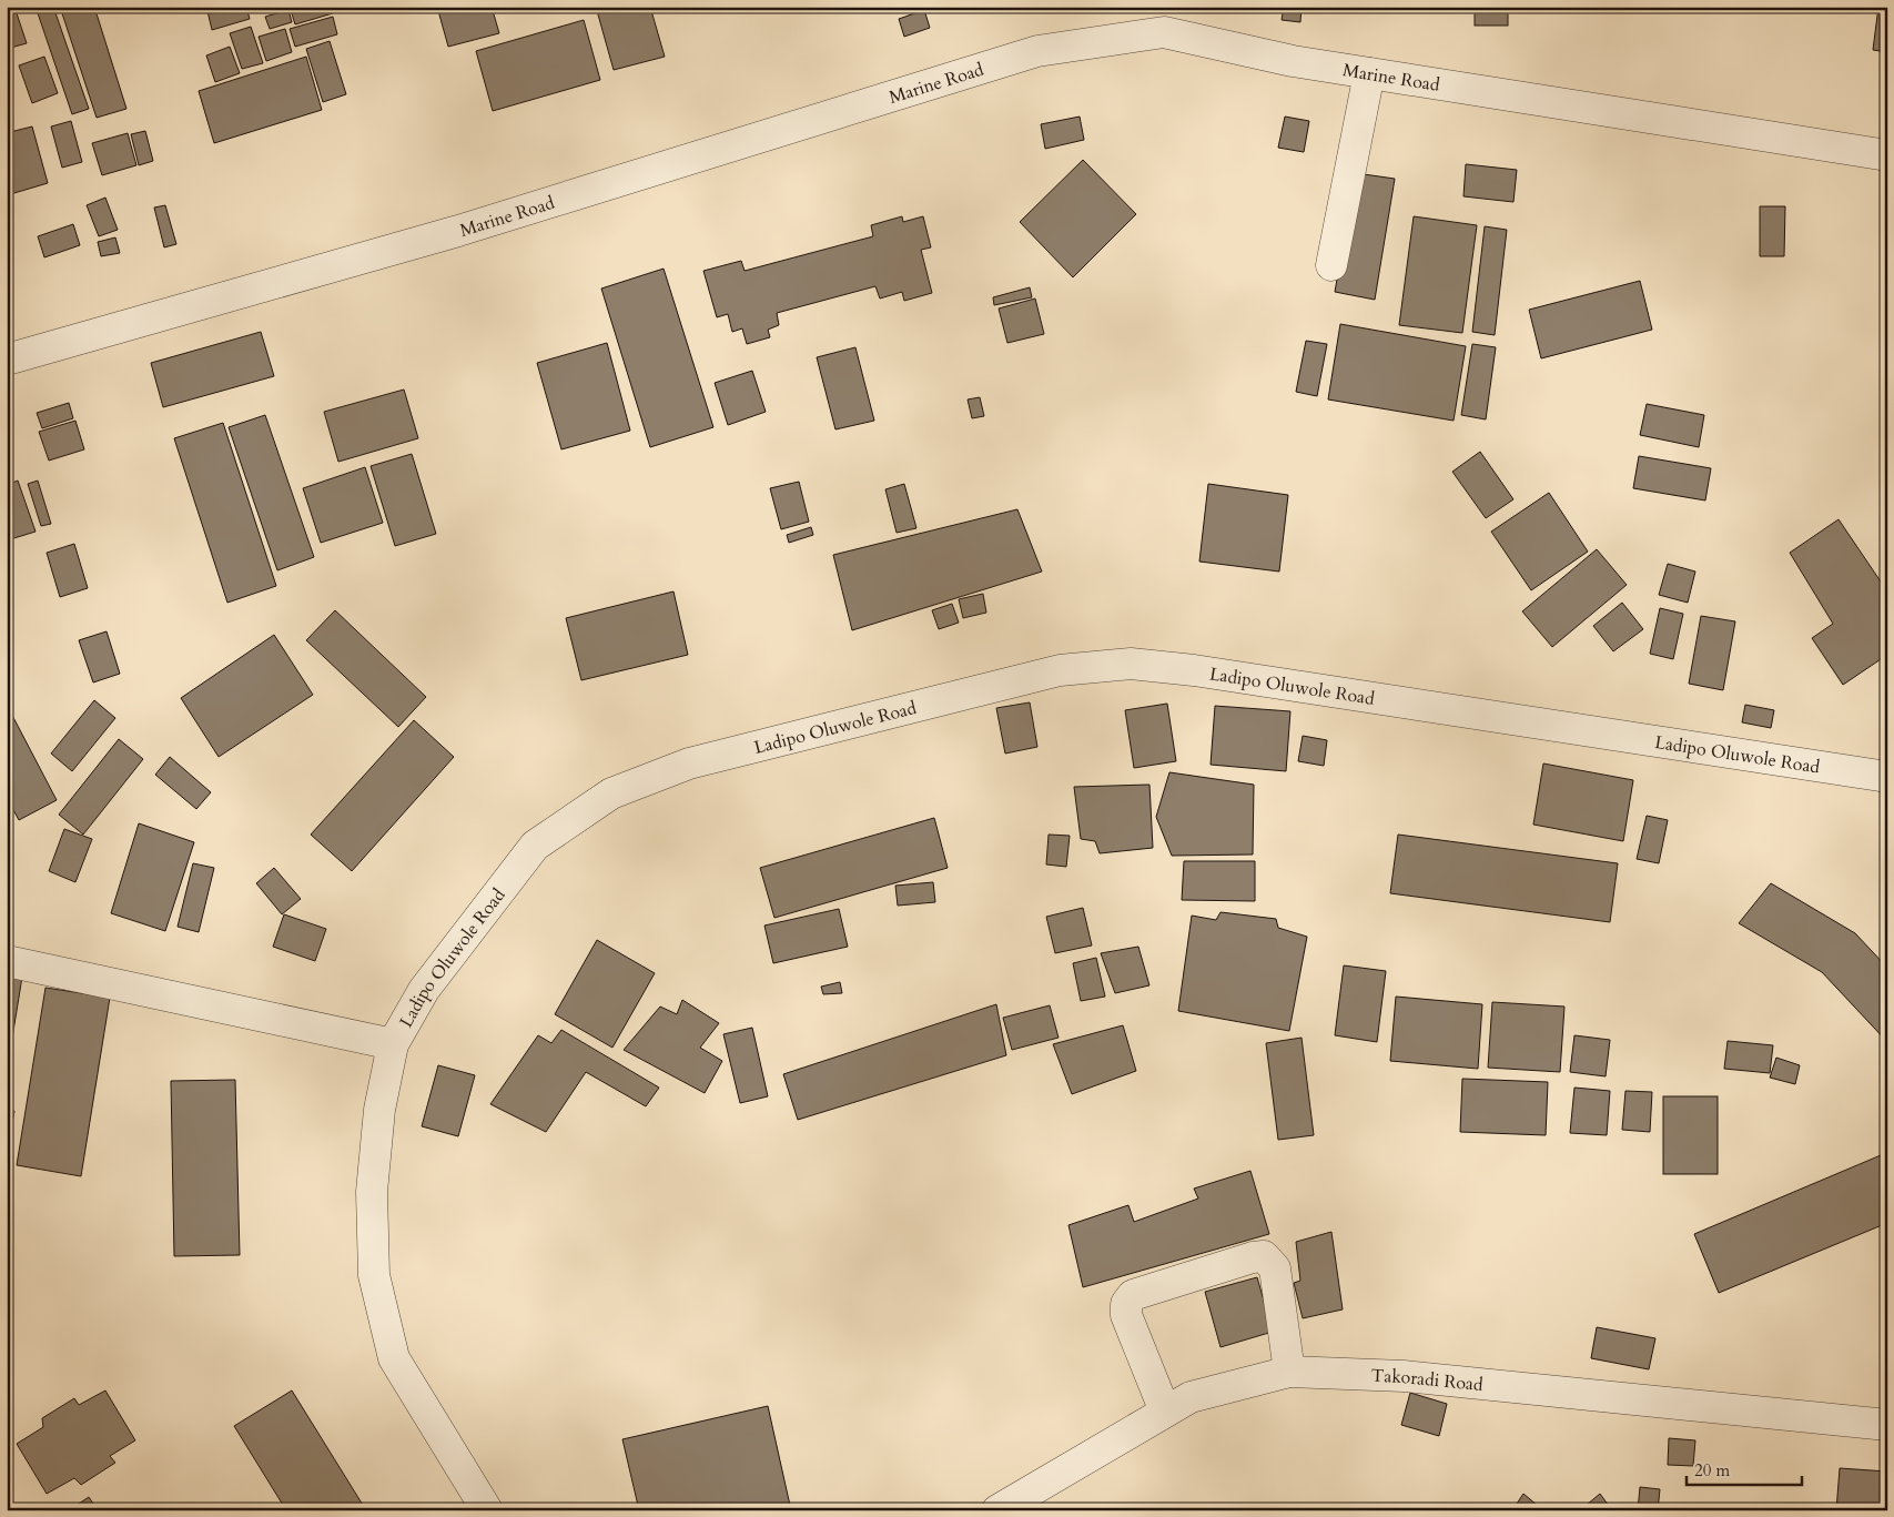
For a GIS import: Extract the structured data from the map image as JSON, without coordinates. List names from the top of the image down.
{
  "streets": {
    "street": ["Marine Road", "Ladipo Oluwole Road", "Takoradi Road"]
  },
  "scale_bar": "20 m"
}
